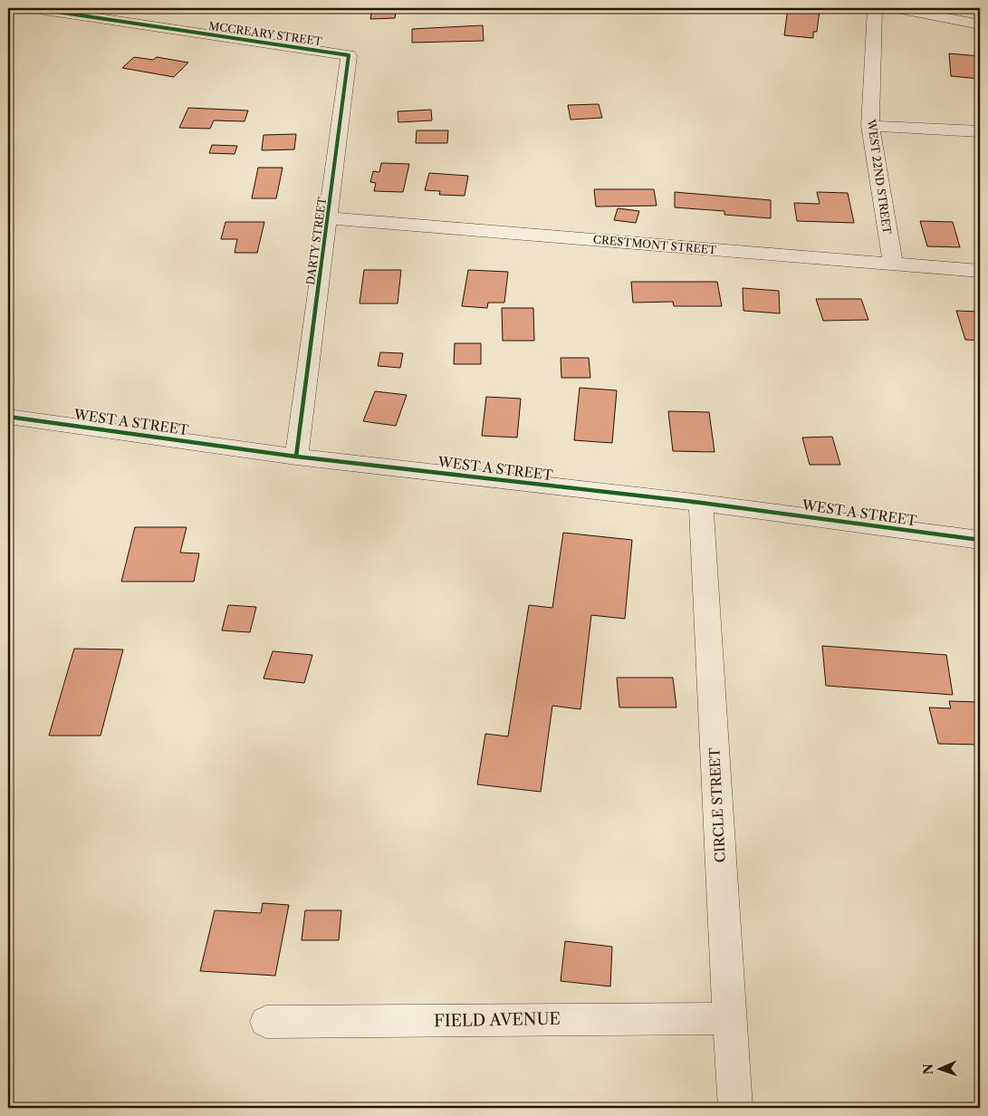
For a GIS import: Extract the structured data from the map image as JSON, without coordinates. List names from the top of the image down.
{
  "streets": {
    "street": [
      "MCCREARY STREET",
      "WEST 22ND STREET",
      "DARTY STREET",
      "CRESTMONT STREET",
      "WEST A STREET",
      "CIRCLE STREET",
      "FIELD AVENUE"
    ]
  },
  "crossings": [
    ["MCCREARY STREET", "DARTY STREET"],
    ["WEST 22ND STREET", "CRESTMONT STREET"],
    ["DARTY STREET", "CRESTMONT STREET"],
    ["DARTY STREET", "WEST A STREET"],
    ["WEST A STREET", "CIRCLE STREET"],
    ["CIRCLE STREET", "FIELD AVENUE"]
  ],
  "north": "left"
}
